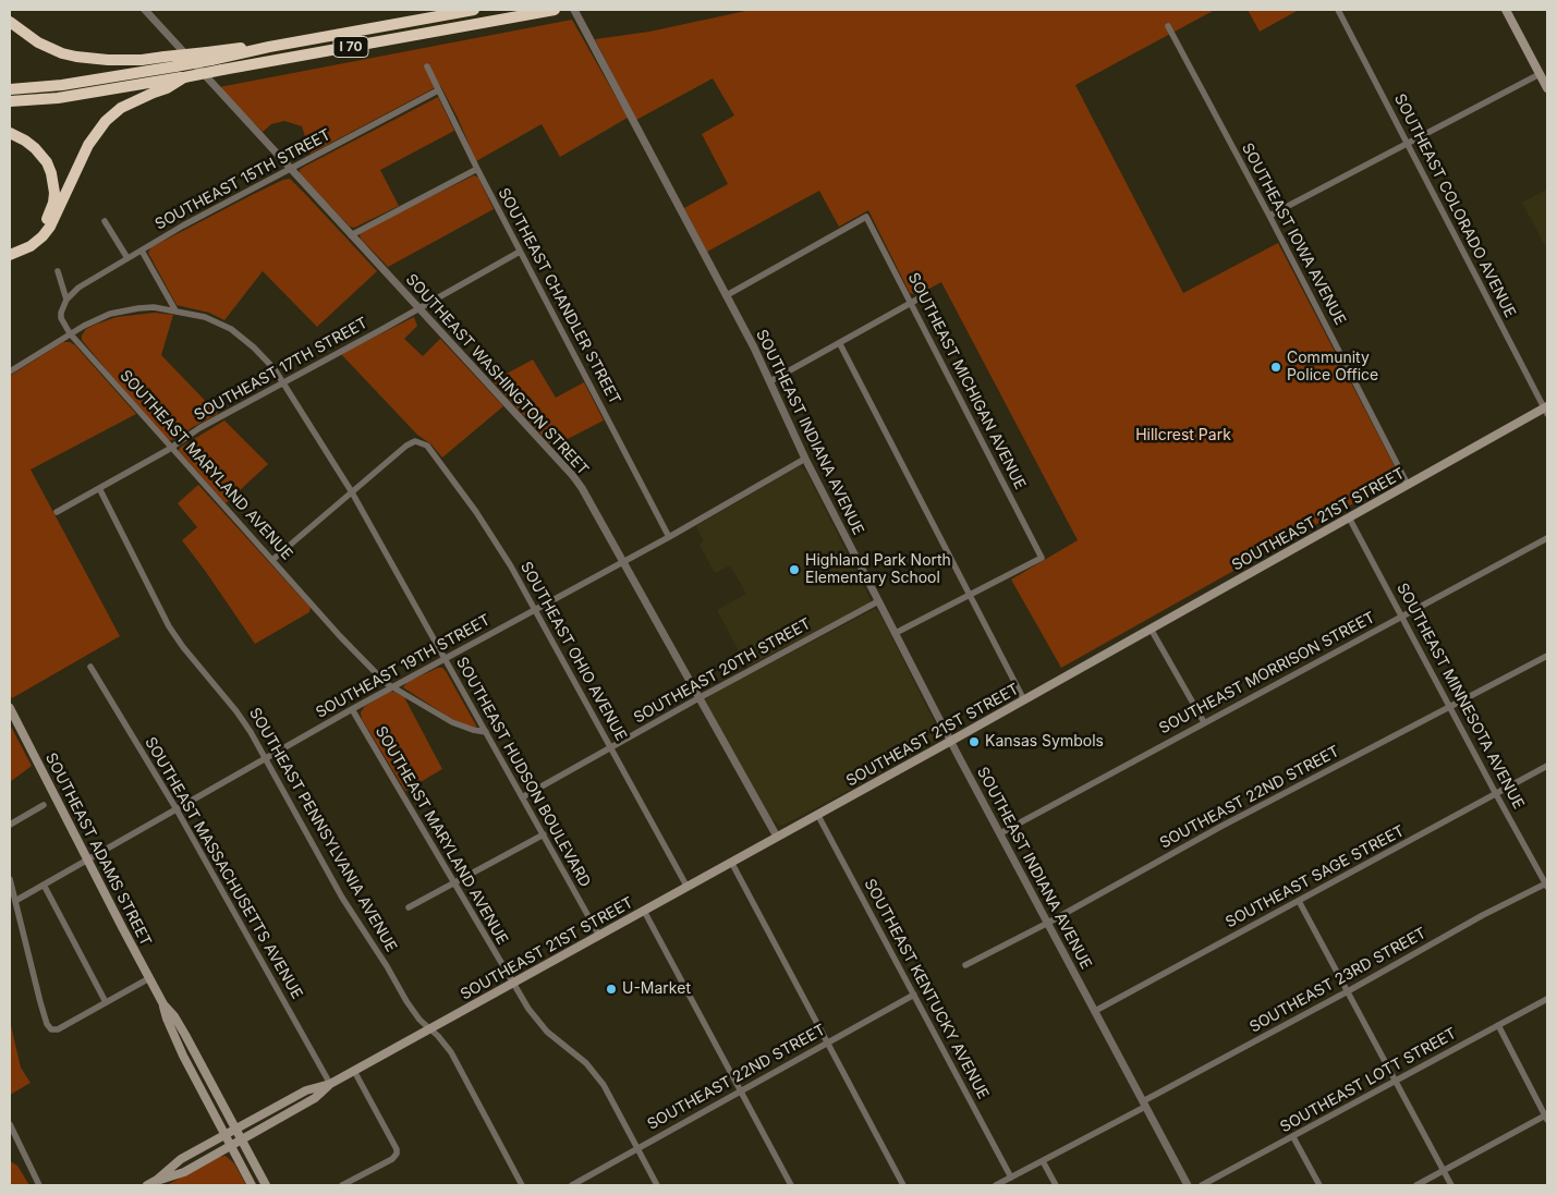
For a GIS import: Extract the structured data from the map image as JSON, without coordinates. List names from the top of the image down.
{
  "streets": {
    "highway": ["I 70"],
    "main road": ["SOUTHEAST 21ST STREET", "SOUTHEAST ADAMS STREET"],
    "street": [
      "SOUTHEAST 15TH STREET",
      "SOUTHEAST COLORADO AVENUE",
      "SOUTHEAST IOWA AVENUE",
      "SOUTHEAST CHANDLER STREET",
      "SOUTHEAST 17TH STREET",
      "SOUTHEAST WASHINGTON STREET",
      "SOUTHEAST MICHIGAN AVENUE",
      "SOUTHEAST INDIANA AVENUE",
      "SOUTHEAST MARYLAND AVENUE",
      "SOUTHEAST OHIO AVENUE",
      "SOUTHEAST 19TH STREET",
      "SOUTHEAST 20TH STREET",
      "SOUTHEAST MORRISON STREET",
      "SOUTHEAST MINNESOTA AVENUE",
      "SOUTHEAST HUDSON BOULEVARD",
      "SOUTHEAST 22ND STREET",
      "SOUTHEAST PENNSYLVANIA AVENUE",
      "SOUTHEAST MASSACHUSETTS AVENUE",
      "SOUTHEAST SAGE STREET",
      "SOUTHEAST 23RD STREET",
      "SOUTHEAST KENTUCKY AVENUE",
      "SOUTHEAST LOTT STREET"
    ]
  },
  "crossings": [
    ["SOUTHEAST 15TH STREET", "SOUTHEAST CHANDLER STREET"],
    ["SOUTHEAST 15TH STREET", "SOUTHEAST WASHINGTON STREET"],
    ["SOUTHEAST 15TH STREET", "SOUTHEAST MARYLAND AVENUE"],
    ["SOUTHEAST COLORADO AVENUE", "SOUTHEAST 21ST STREET"],
    ["SOUTHEAST IOWA AVENUE", "SOUTHEAST 21ST STREET"],
    ["SOUTHEAST CHANDLER STREET", "SOUTHEAST 17TH STREET"],
    ["SOUTHEAST CHANDLER STREET", "SOUTHEAST 19TH STREET"],
    ["SOUTHEAST 17TH STREET", "SOUTHEAST WASHINGTON STREET"],
    ["SOUTHEAST 17TH STREET", "SOUTHEAST MARYLAND AVENUE"],
    ["SOUTHEAST 17TH STREET", "SOUTHEAST HUDSON BOULEVARD"],
    ["SOUTHEAST 17TH STREET", "SOUTHEAST PENNSYLVANIA AVENUE"],
    ["SOUTHEAST WASHINGTON STREET", "SOUTHEAST 21ST STREET"],
    ["SOUTHEAST WASHINGTON STREET", "SOUTHEAST 19TH STREET"],
    ["SOUTHEAST WASHINGTON STREET", "SOUTHEAST 20TH STREET"],
    ["SOUTHEAST MICHIGAN AVENUE", "SOUTHEAST INDIANA AVENUE"],
    ["SOUTHEAST INDIANA AVENUE", "SOUTHEAST 21ST STREET"],
    ["SOUTHEAST INDIANA AVENUE", "SOUTHEAST 19TH STREET"],
    ["SOUTHEAST INDIANA AVENUE", "SOUTHEAST 20TH STREET"],
    ["SOUTHEAST INDIANA AVENUE", "SOUTHEAST MORRISON STREET"],
    ["SOUTHEAST INDIANA AVENUE", "SOUTHEAST 22ND STREET"],
    ["SOUTHEAST INDIANA AVENUE", "SOUTHEAST SAGE STREET"],
    ["SOUTHEAST INDIANA AVENUE", "SOUTHEAST 23RD STREET"],
    ["SOUTHEAST MARYLAND AVENUE", "SOUTHEAST 21ST STREET"],
    ["SOUTHEAST MARYLAND AVENUE", "SOUTHEAST 19TH STREET"],
    ["SOUTHEAST MARYLAND AVENUE", "SOUTHEAST HUDSON BOULEVARD"],
    ["SOUTHEAST MARYLAND AVENUE", "SOUTHEAST 22ND STREET"],
    ["SOUTHEAST 21ST STREET", "SOUTHEAST OHIO AVENUE"],
    ["SOUTHEAST 21ST STREET", "SOUTHEAST MINNESOTA AVENUE"],
    ["SOUTHEAST 21ST STREET", "SOUTHEAST HUDSON BOULEVARD"],
    ["SOUTHEAST 21ST STREET", "SOUTHEAST PENNSYLVANIA AVENUE"],
    ["SOUTHEAST 21ST STREET", "SOUTHEAST ADAMS STREET"],
    ["SOUTHEAST 21ST STREET", "SOUTHEAST MASSACHUSETTS AVENUE"],
    ["SOUTHEAST 21ST STREET", "SOUTHEAST KENTUCKY AVENUE"],
    ["SOUTHEAST OHIO AVENUE", "SOUTHEAST 19TH STREET"],
    ["SOUTHEAST OHIO AVENUE", "SOUTHEAST 20TH STREET"],
    ["SOUTHEAST OHIO AVENUE", "SOUTHEAST HUDSON BOULEVARD"],
    ["SOUTHEAST 19TH STREET", "SOUTHEAST HUDSON BOULEVARD"],
    ["SOUTHEAST 19TH STREET", "SOUTHEAST PENNSYLVANIA AVENUE"],
    ["SOUTHEAST 19TH STREET", "SOUTHEAST ADAMS STREET"],
    ["SOUTHEAST 19TH STREET", "SOUTHEAST MASSACHUSETTS AVENUE"],
    ["SOUTHEAST 20TH STREET", "SOUTHEAST HUDSON BOULEVARD"],
    ["SOUTHEAST MORRISON STREET", "SOUTHEAST MINNESOTA AVENUE"],
    ["SOUTHEAST MINNESOTA AVENUE", "SOUTHEAST 22ND STREET"],
    ["SOUTHEAST MINNESOTA AVENUE", "SOUTHEAST SAGE STREET"],
    ["SOUTHEAST MINNESOTA AVENUE", "SOUTHEAST 23RD STREET"],
    ["SOUTHEAST 22ND STREET", "SOUTHEAST KENTUCKY AVENUE"],
    ["SOUTHEAST 23RD STREET", "SOUTHEAST KENTUCKY AVENUE"]
  ],
  "parks": ["Hillcrest Park"],
  "places": [
    "Community Police Office",
    "Highland Park North Elementary School",
    "Kansas Symbols",
    "U-Market"
  ]
}
